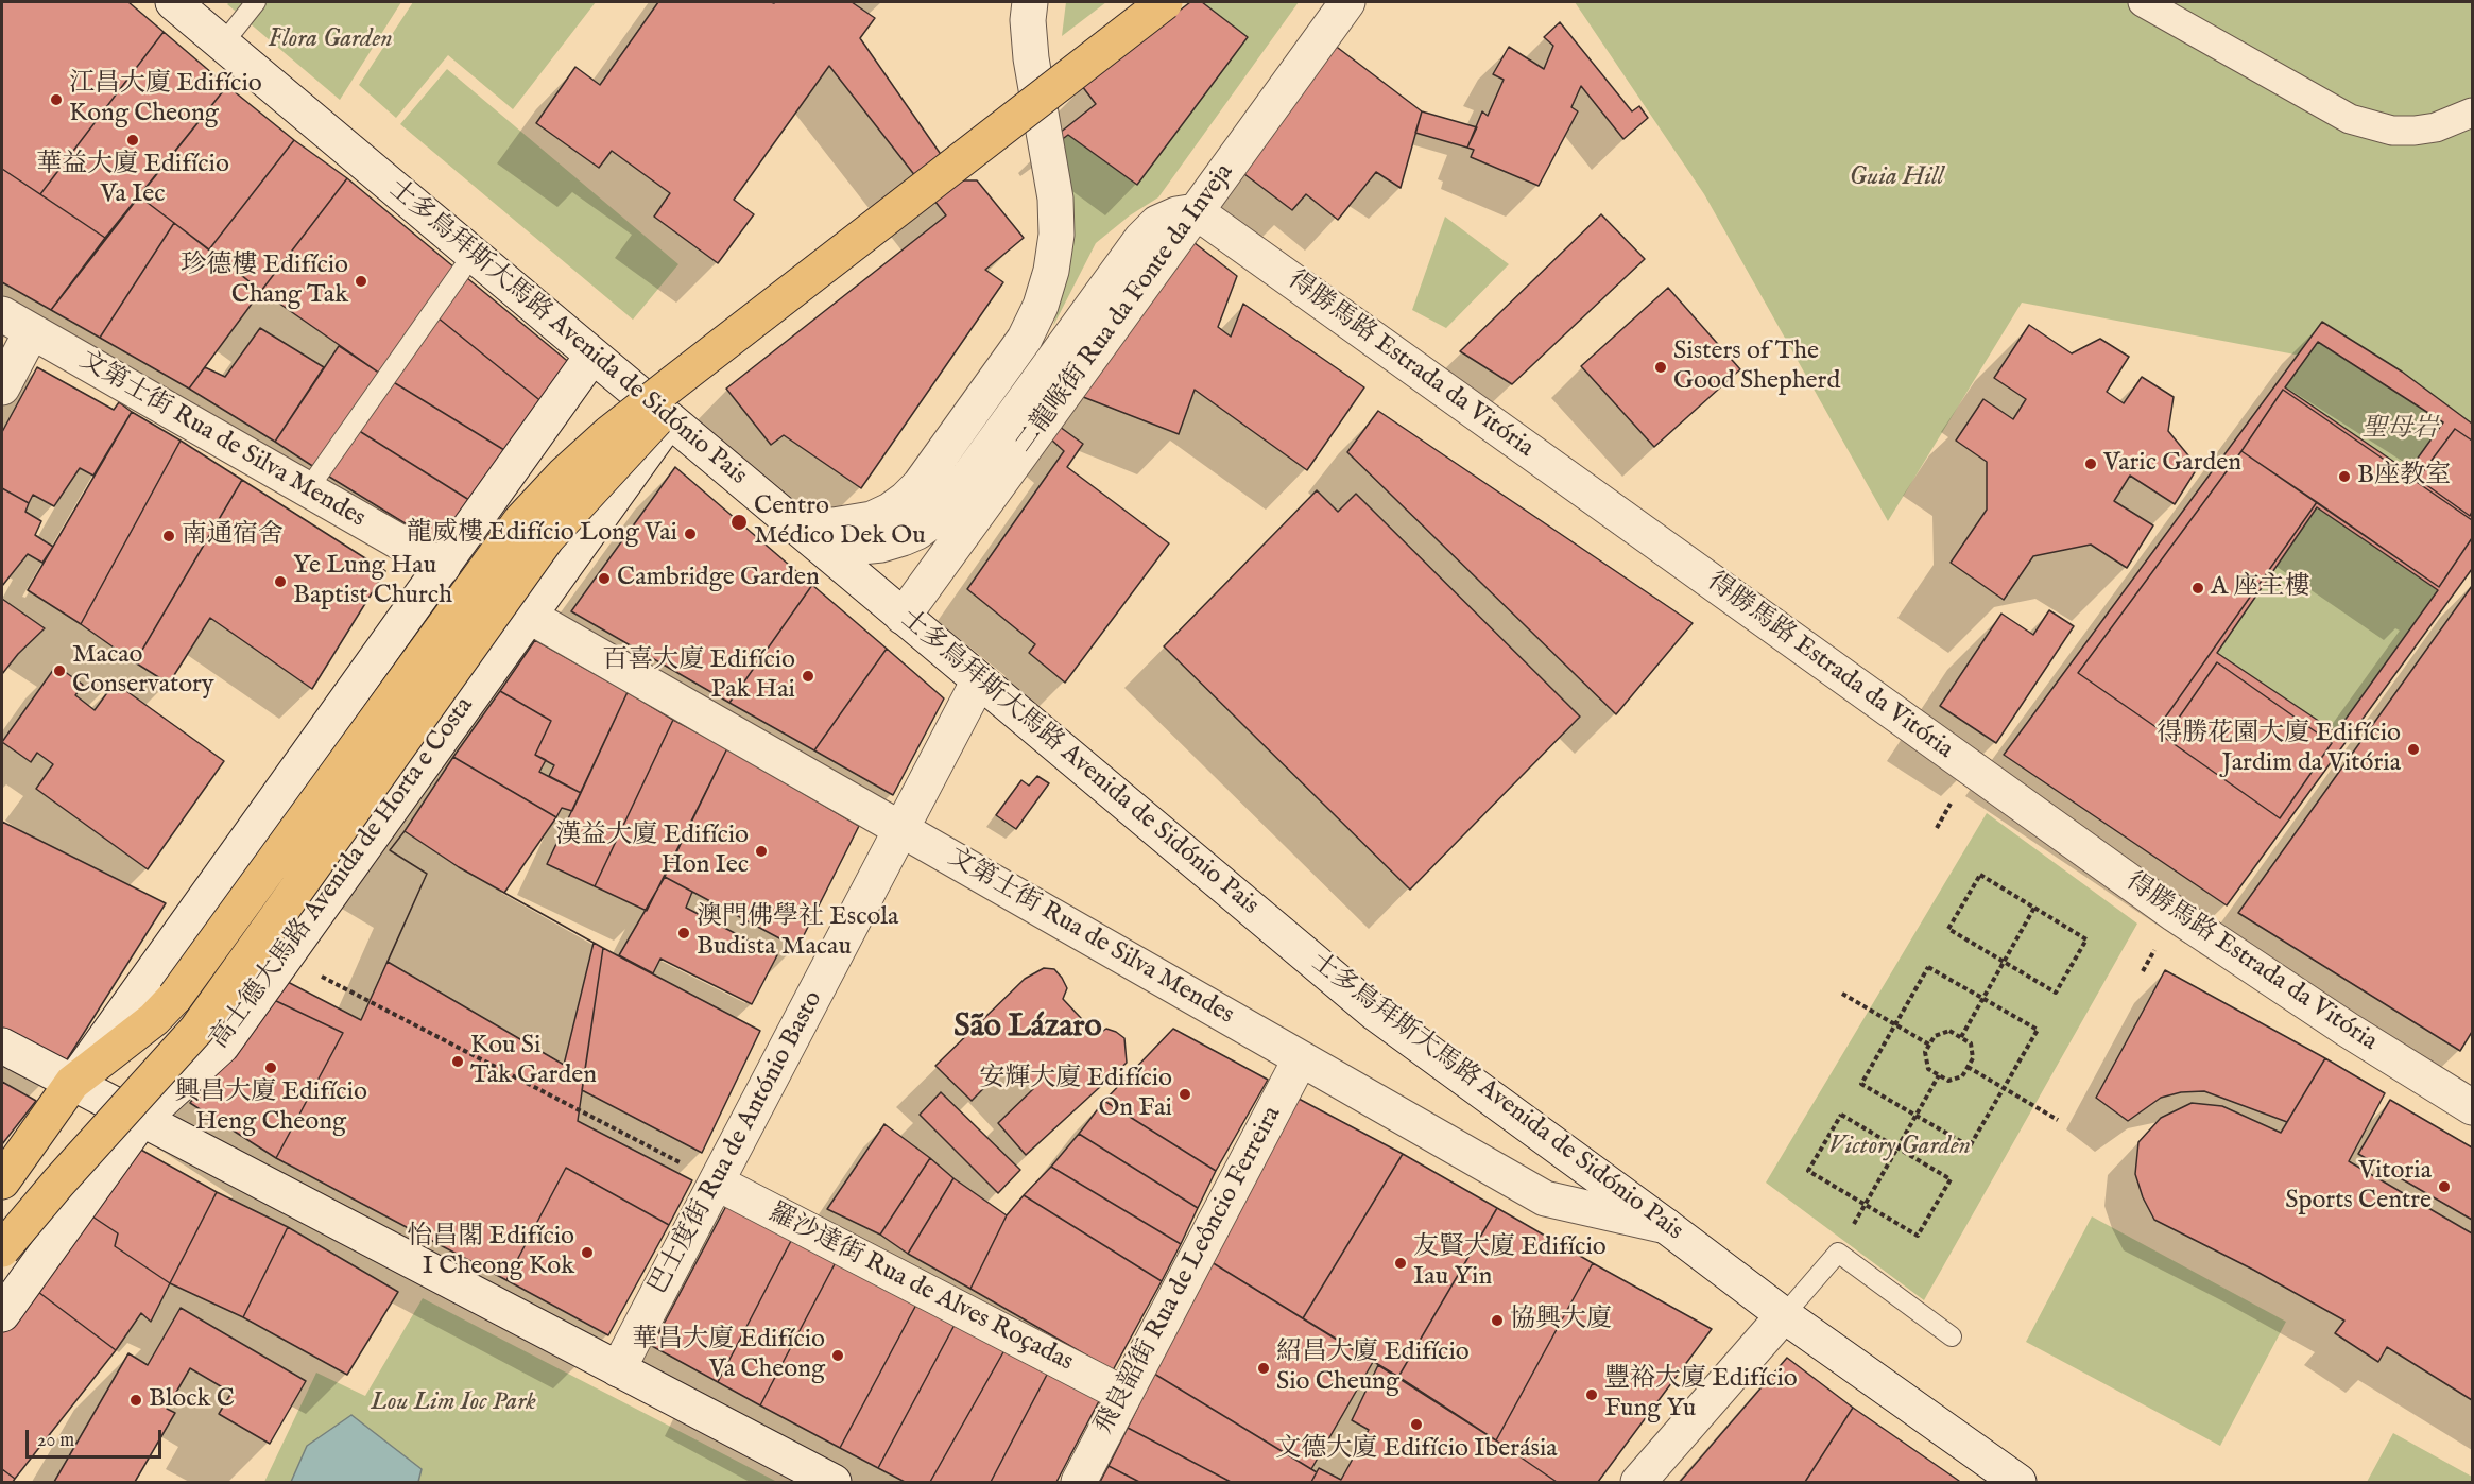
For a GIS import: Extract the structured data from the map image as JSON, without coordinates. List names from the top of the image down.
{
  "streets": {
    "street": [
      "二龍喉街 Rua da Fonte da Inveja",
      "士多鳥拜斯大馬路 Avenida de Sidónio Pais",
      "得勝馬路 Estrada da Vitória",
      "文第士街 Rua de Silva Mendes",
      "高士德大馬路 Avenida de Horta e Costa",
      "巴士度街 Rua de António Basto",
      "飛良韶街 Rua de Leôncio Ferreira",
      "羅沙達街 Rua de Alves Roçadas"
    ]
  },
  "crossings": [
    ["二龍喉街 Rua da Fonte da Inveja", "士多鳥拜斯大馬路 Avenida de Sidónio Pais"],
    ["二龍喉街 Rua da Fonte da Inveja", "得勝馬路 Estrada da Vitória"],
    ["士多鳥拜斯大馬路 Avenida de Sidónio Pais", "文第士街 Rua de Silva Mendes"],
    ["士多鳥拜斯大馬路 Avenida de Sidónio Pais", "高士德大馬路 Avenida de Horta e Costa"],
    ["士多鳥拜斯大馬路 Avenida de Sidónio Pais", "巴士度街 Rua de António Basto"],
    ["文第士街 Rua de Silva Mendes", "高士德大馬路 Avenida de Horta e Costa"],
    ["文第士街 Rua de Silva Mendes", "巴士度街 Rua de António Basto"],
    ["文第士街 Rua de Silva Mendes", "飛良韶街 Rua de Leôncio Ferreira"],
    ["巴士度街 Rua de António Basto", "羅沙達街 Rua de Alves Roçadas"],
    ["飛良韶街 Rua de Leôncio Ferreira", "羅沙達街 Rua de Alves Roçadas"]
  ],
  "districts": ["São Lázaro"],
  "parks": [
    "Flora Garden",
    "Guia Hill",
    "聖母岩",
    "Victory Garden",
    "Lou Lim Ioc Park"
  ],
  "places": [
    "江昌大廈 Edifício Kong Cheong",
    "華益大廈 Edifício Va Iec",
    "珍德樓 Edifício Chang Tak",
    "Sisters of The Good Shepherd",
    "Varic Garden",
    "B座教室",
    "Centro Médico Dek Ou",
    "龍威樓 Edifício Long Vai",
    "南通宿舍",
    "Cambridge Garden",
    "Ye Lung Hau Baptist Church",
    "A 座主樓",
    "Macao Conservatory",
    "百喜大廈 Edifício Pak Hai",
    "得勝花園大廈 Edifício Jardim da Vitória",
    "漢益大廈 Edifício Hon Iec",
    "澳門佛學社 Escola Budista Macau",
    "Kou Si Tak Garden",
    "興昌大廈 Edifício Heng Cheong",
    "安輝大廈 Edifício On Fai",
    "Vitoria Sports Centre",
    "怡昌閣 Edifício I Cheong Kok",
    "友賢大廈 Edifício Iau Yin",
    "協興大廈",
    "華昌大廈 Edifício Va Cheong",
    "紹昌大廈 Edifício Sio Cheung",
    "豐裕大廈 Edifício Fung Yu",
    "Block C",
    "文德大廈 Edifício Iberásia"
  ],
  "scale_bar": "20 m"
}
